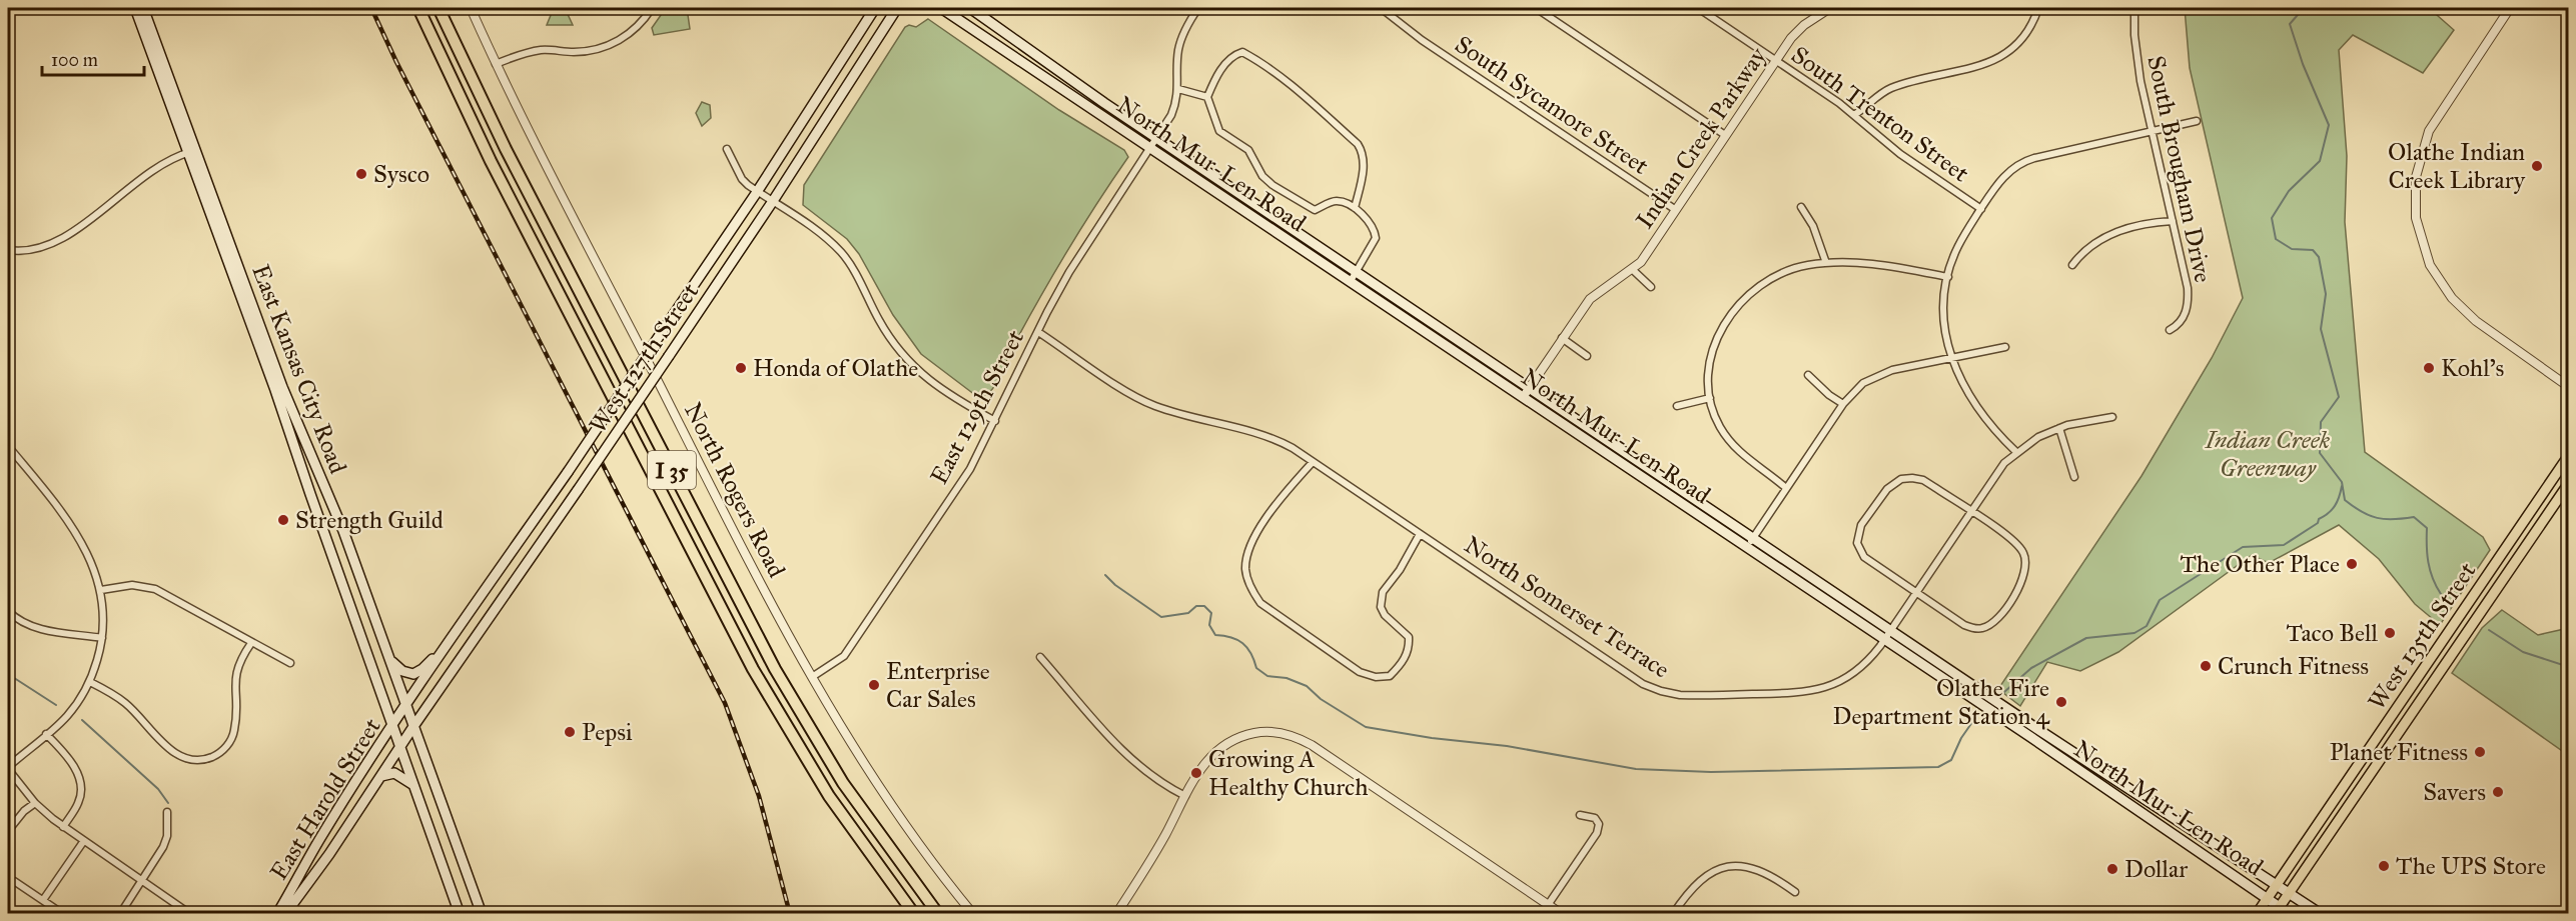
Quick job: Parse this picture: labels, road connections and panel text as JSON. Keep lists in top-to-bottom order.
{
  "streets": {
    "highway": ["I 35"],
    "main road": [
      "North Mur-Len Road",
      "West 127th Street",
      "East Kansas City Road",
      "West 135th Street",
      "East Harold Street"
    ],
    "street": [
      "South Sycamore Street",
      "South Trenton Street",
      "Indian Creek Parkway",
      "South Brougham Drive",
      "East 129th Street",
      "North Rogers Road",
      "North Somerset Terrace"
    ]
  },
  "crossings": [
    ["South Sycamore Street", "Indian Creek Parkway"],
    ["South Trenton Street", "Indian Creek Parkway"],
    ["Indian Creek Parkway", "North Mur-Len Road"],
    ["North Mur-Len Road", "East 129th Street"],
    ["North Mur-Len Road", "North Somerset Terrace"],
    ["North Mur-Len Road", "West 135th Street"],
    ["West 127th Street", "East Kansas City Road"],
    ["West 127th Street", "East Harold Street"],
    ["East Kansas City Road", "East Harold Street"],
    ["East 129th Street", "North Rogers Road"],
    ["East 129th Street", "North Somerset Terrace"]
  ],
  "parks": ["Indian Creek Greenway"],
  "places": [
    "Olathe Indian Creek Library",
    "Sysco",
    "Honda of Olathe",
    "Kohl's",
    "Strength Guild",
    "The Other Place",
    "Taco Bell",
    "Crunch Fitness",
    "Enterprise Car Sales",
    "Olathe Fire Department Station 4",
    "Pepsi",
    "Planet Fitness",
    "Growing A Healthy Church",
    "Savers",
    "The UPS Store",
    "Dollar"
  ],
  "scale_bar": "100 m"
}
